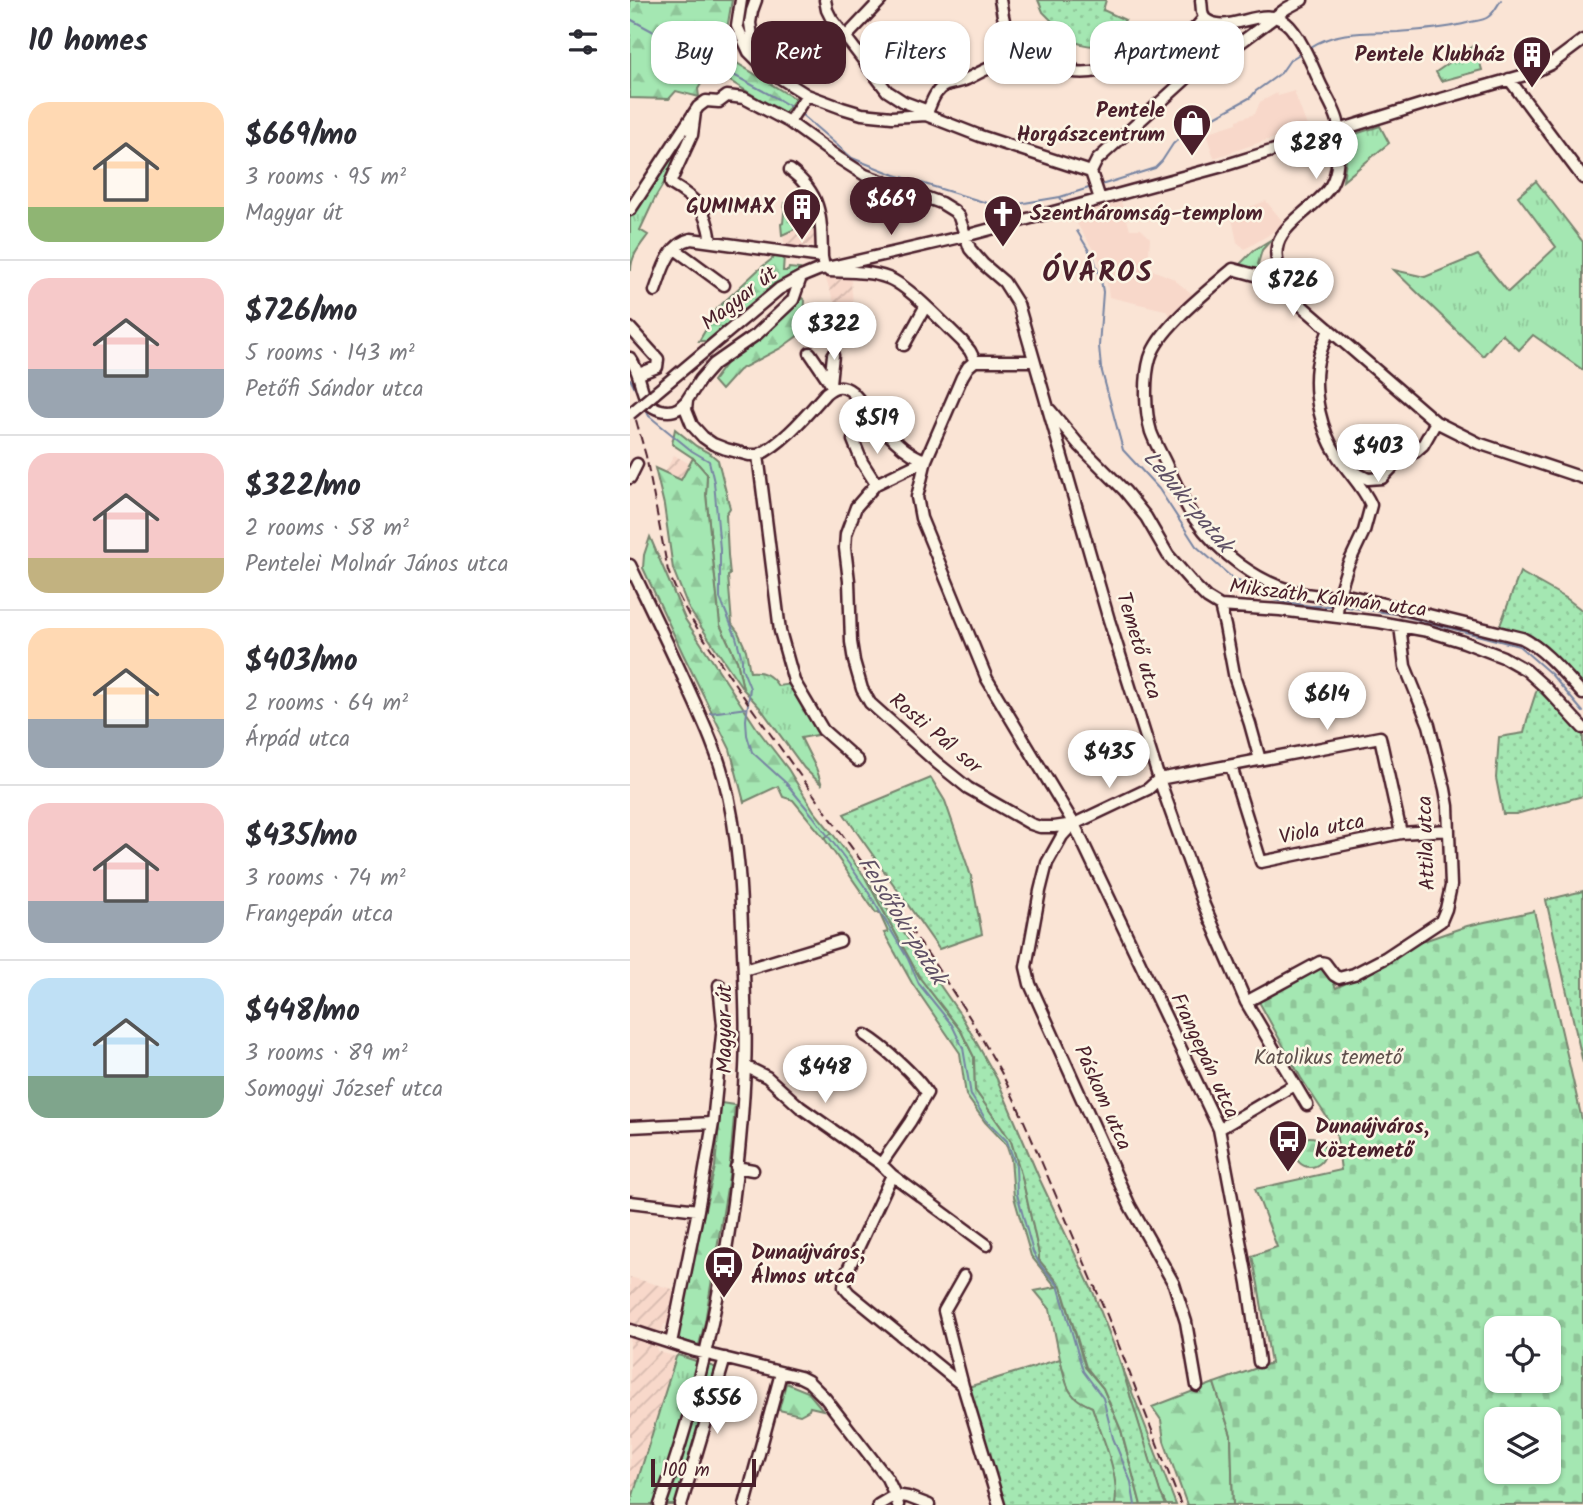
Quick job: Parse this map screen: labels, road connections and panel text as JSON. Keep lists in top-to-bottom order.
{
  "streets": {
    "street": [
      "Magyar út",
      "Mikszáth Kálmán utca",
      "Temető utca",
      "Rosti Pál sor",
      "Viola utca",
      "Attila utca",
      "Frangepán utca",
      "Páskom utca"
    ]
  },
  "crossings": [
    ["Magyar út", "Temető utca"],
    ["Mikszáth Kálmán utca", "Temető utca"],
    ["Mikszáth Kálmán utca", "Attila utca"],
    ["Temető utca", "Attila utca"],
    ["Rosti Pál sor", "Frangepán utca"],
    ["Rosti Pál sor", "Páskom utca"],
    ["Viola utca", "Attila utca"],
    ["Frangepán utca", "Páskom utca"]
  ],
  "districts": ["ÓVÁROS"],
  "water": ["Lebuki-patak", "Felsőfoki-patak"],
  "parks": ["Katolikus temető"],
  "places": {
    "building": ["Pentele Klubház", "GUMIMAX"],
    "shop": ["Pentele Horgászcentrum"],
    "church": ["Szentháromság-templom"],
    "bus stop": ["Dunaújváros, Köztemető", "Dunaújváros, Álmos utca"]
  },
  "scale_bar": "100 m",
  "page": {
    "heading": "10 homes",
    "chip": [
      "Buy",
      "Rent",
      "Filters",
      "New",
      "Apartment"
    ],
    "list": [
      {
        "name": "$669/mo",
        "note": "3 rooms · 95 m² · Magyar út"
      },
      {
        "name": "$726/mo",
        "note": "5 rooms · 143 m² · Petőfi Sándor utca"
      },
      {
        "name": "$322/mo",
        "note": "2 rooms · 58 m² · Pentelei Molnár János utca"
      },
      {
        "name": "$403/mo",
        "note": "2 rooms · 64 m² · Árpád utca"
      },
      {
        "name": "$435/mo",
        "note": "3 rooms · 74 m² · Frangepán utca"
      },
      {
        "name": "$448/mo",
        "note": "3 rooms · 89 m² · Somogyi József utca"
      }
    ],
    "price": [
      "$289",
      "$669",
      "$726",
      "$322",
      "$519",
      "$403",
      "$614",
      "$435",
      "$448",
      "$556"
    ],
    "scale": "100 m"
  }
}
